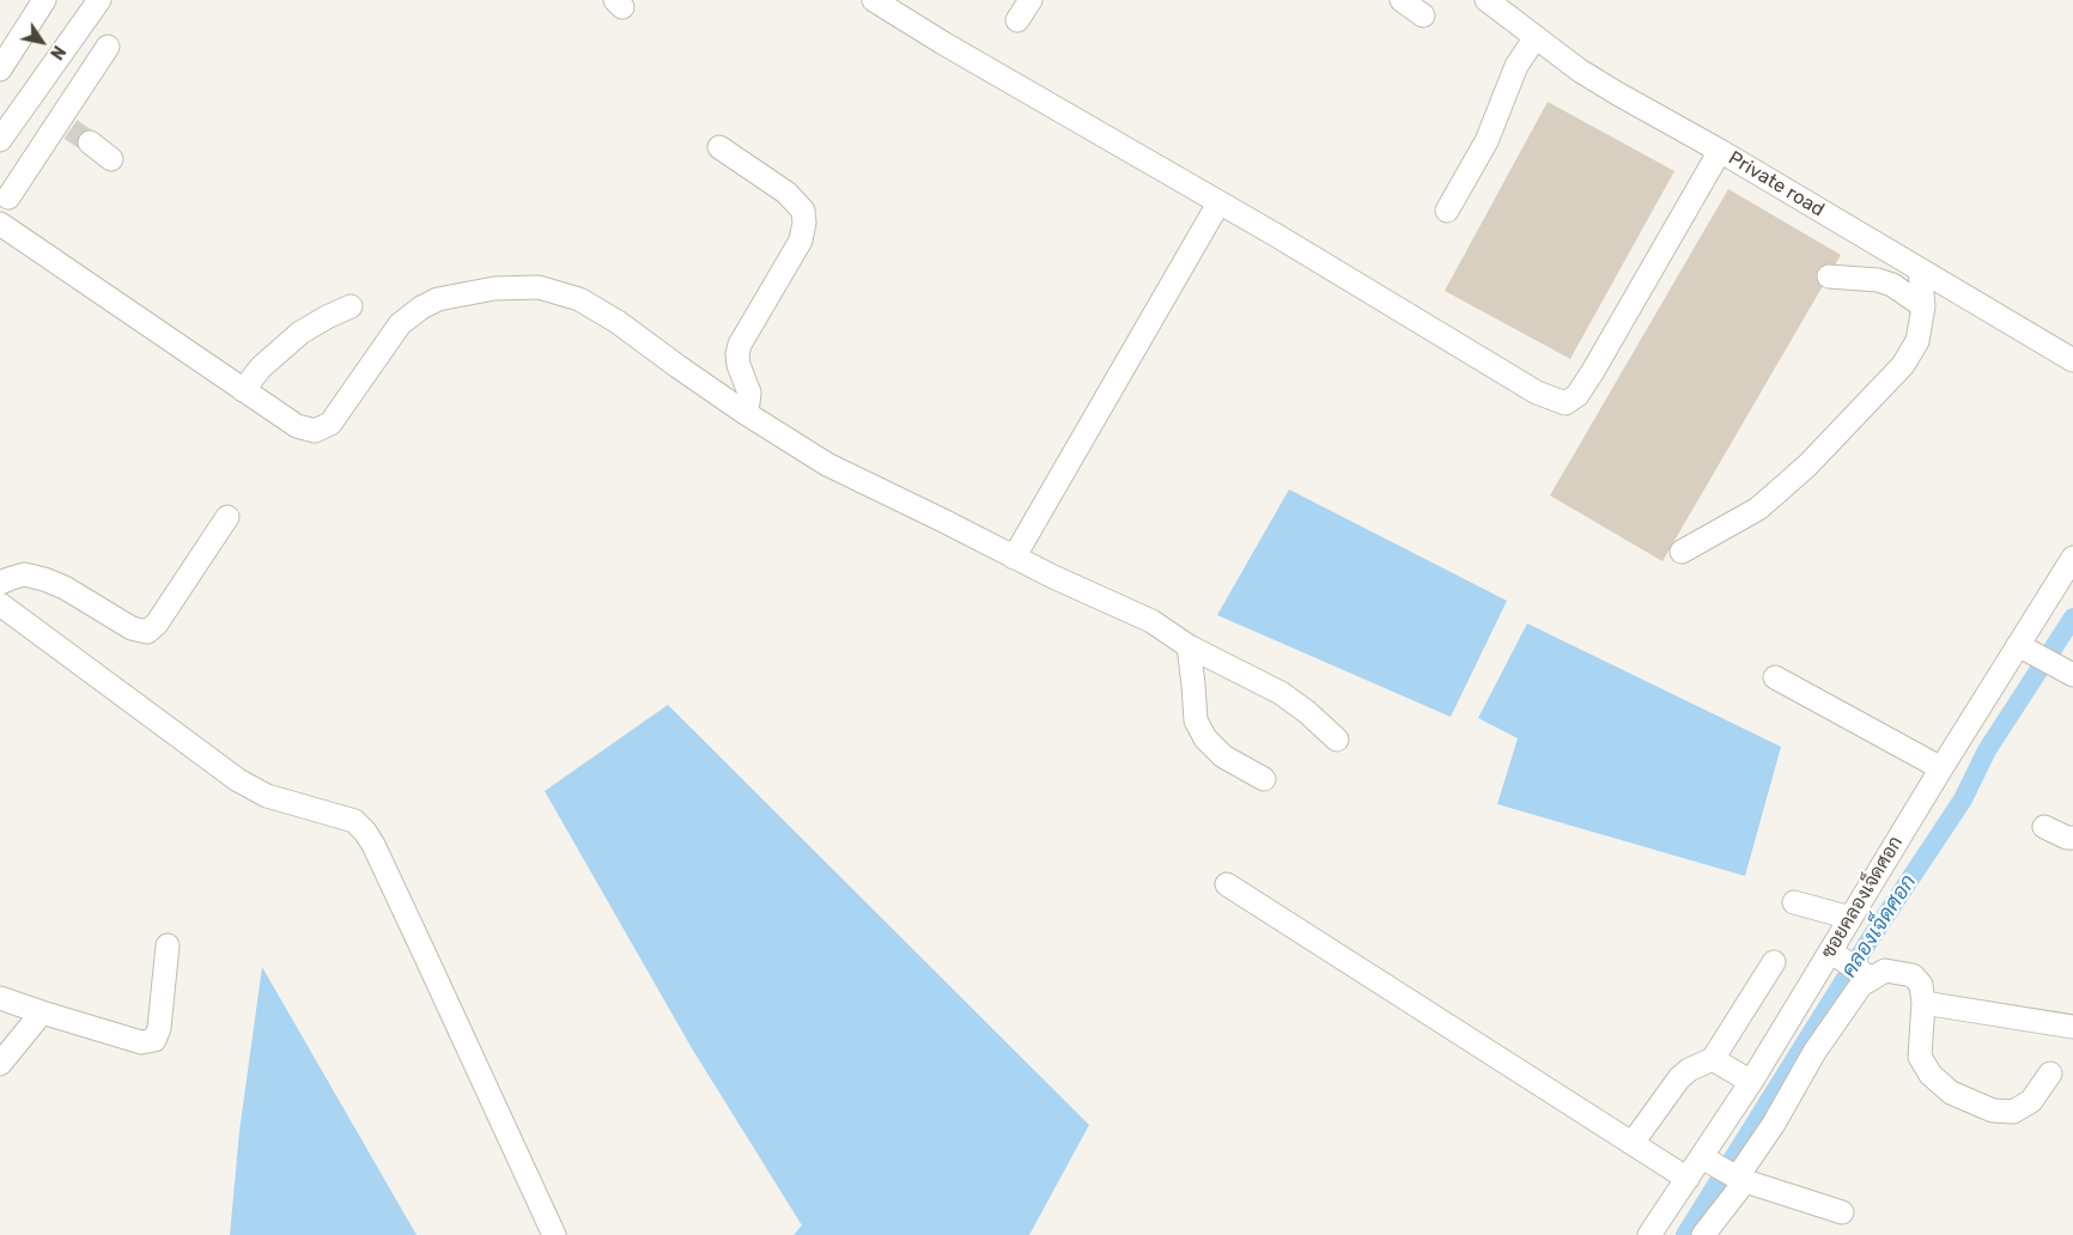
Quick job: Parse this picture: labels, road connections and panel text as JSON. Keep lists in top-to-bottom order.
{
  "streets": {
    "street": ["Private road", "ซอยคลองเจ็ดศอก"]
  },
  "water": ["คลองเจ็ดศอก"],
  "north": "bottom right"
}
